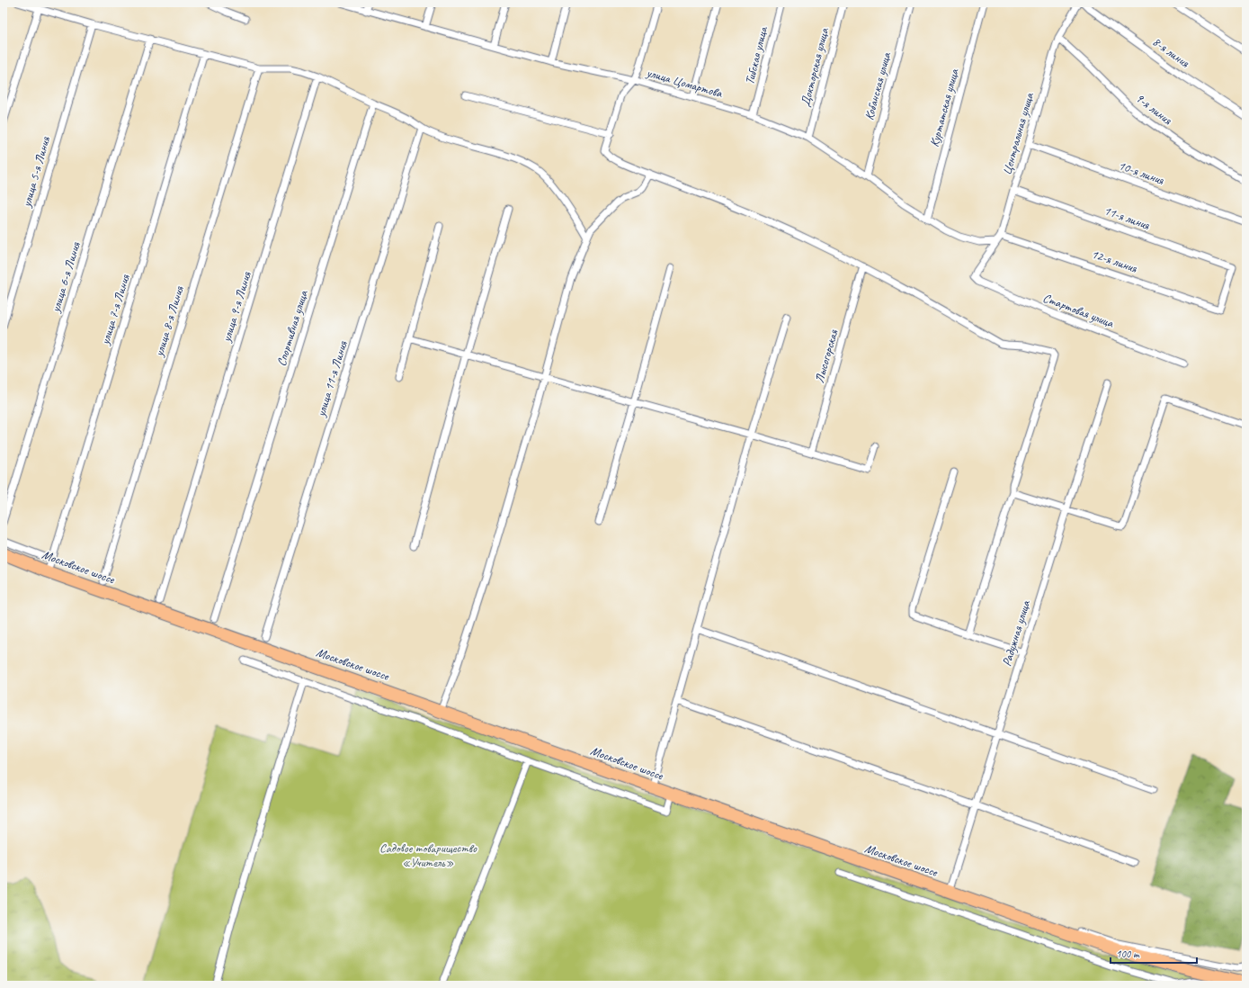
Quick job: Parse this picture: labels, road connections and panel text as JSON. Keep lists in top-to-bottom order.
{
  "streets": {
    "highway": ["Московское шоссе"],
    "street": [
      "8-я линия",
      "Тибская улица",
      "Докторская улица",
      "улица Цомартова",
      "Кобанская улица",
      "Куртатская улица",
      "9-я линия",
      "Центральная улица",
      "улица 5-я Линия",
      "10-я линия",
      "11-я линия",
      "12-я линия",
      "улица 6-я Линия",
      "улица 9-я Линия",
      "улица 7-я Линия",
      "Стартовая улица",
      "улица 8-я Линия",
      "Спортивная улица",
      "Лысогорская",
      "улица 11-я Линия",
      "Радужная улица"
    ]
  },
  "crossings": [
    ["Тибская улица", "улица Цомартова"],
    ["Докторская улица", "улица Цомартова"],
    ["улица Цомартова", "Кобанская улица"],
    ["улица Цомартова", "Куртатская улица"],
    ["улица Цомартова", "Центральная улица"],
    ["9-я линия", "Центральная улица"],
    ["Центральная улица", "10-я линия"],
    ["Центральная улица", "11-я линия"],
    ["Центральная улица", "12-я линия"],
    ["Центральная улица", "Стартовая улица"],
    ["11-я линия", "12-я линия"],
    ["улица 7-я Линия", "Московское шоссе"],
    ["Московское шоссе", "Радужная улица"]
  ],
  "parks": ["Садовое товарищество «Учитель»"],
  "scale_bar": "100 m"
}
